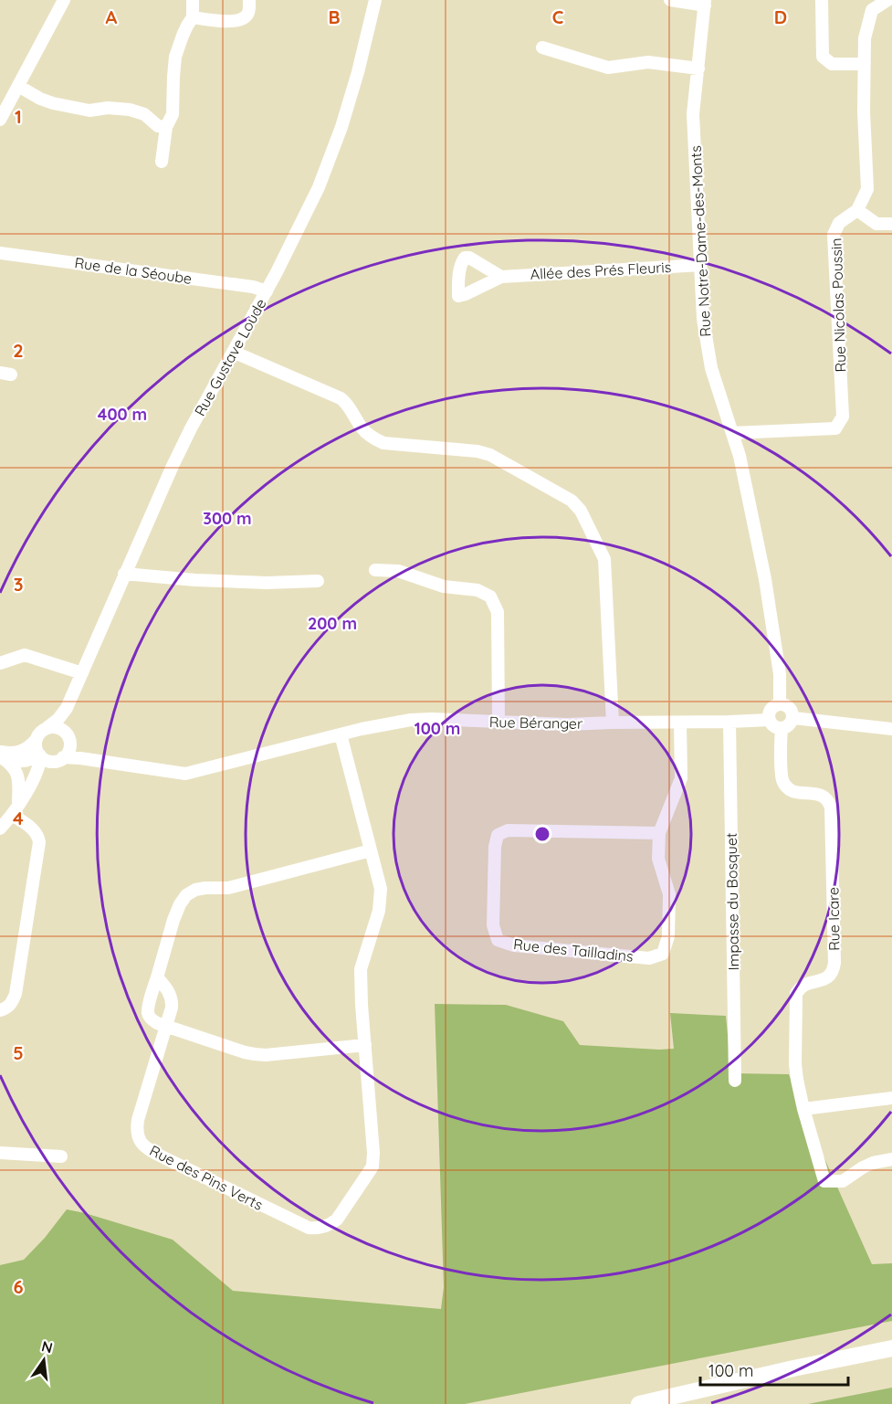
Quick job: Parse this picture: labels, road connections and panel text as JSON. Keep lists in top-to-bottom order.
{
  "streets": {
    "street": [
      "Rue Notre-Dame-des-Monts",
      "Rue de la Séoube",
      "Allée des Prés Fleuris",
      "Rue Nicolas Poussin",
      "Rue Gustave Loude",
      "Rue Béranger",
      "Impasse du Bosquet",
      "Rue Icare",
      "Rue des Tailladins",
      "Rue des Pins Verts"
    ]
  },
  "crossings": [
    ["Rue Notre-Dame-des-Monts", "Allée des Prés Fleuris"],
    ["Rue Notre-Dame-des-Monts", "Rue Nicolas Poussin"],
    ["Rue Notre-Dame-des-Monts", "Rue Béranger"],
    ["Rue Notre-Dame-des-Monts", "Rue Icare"],
    ["Rue de la Séoube", "Rue Gustave Loude"],
    ["Rue Gustave Loude", "Rue Béranger"],
    ["Rue Béranger", "Impasse du Bosquet"],
    ["Rue Béranger", "Rue Icare"],
    ["Rue Béranger", "Rue des Tailladins"],
    ["Rue Béranger", "Rue des Pins Verts"]
  ],
  "scale_bar": "100 m",
  "north": "top",
  "grid": {
    "columns": [
      "A",
      "B",
      "C",
      "D"
    ],
    "rows": [
      "1",
      "2",
      "3",
      "4",
      "5",
      "6"
    ]
  },
  "rings": [
    "400 m",
    "300 m",
    "200 m",
    "100 m"
  ]
}
